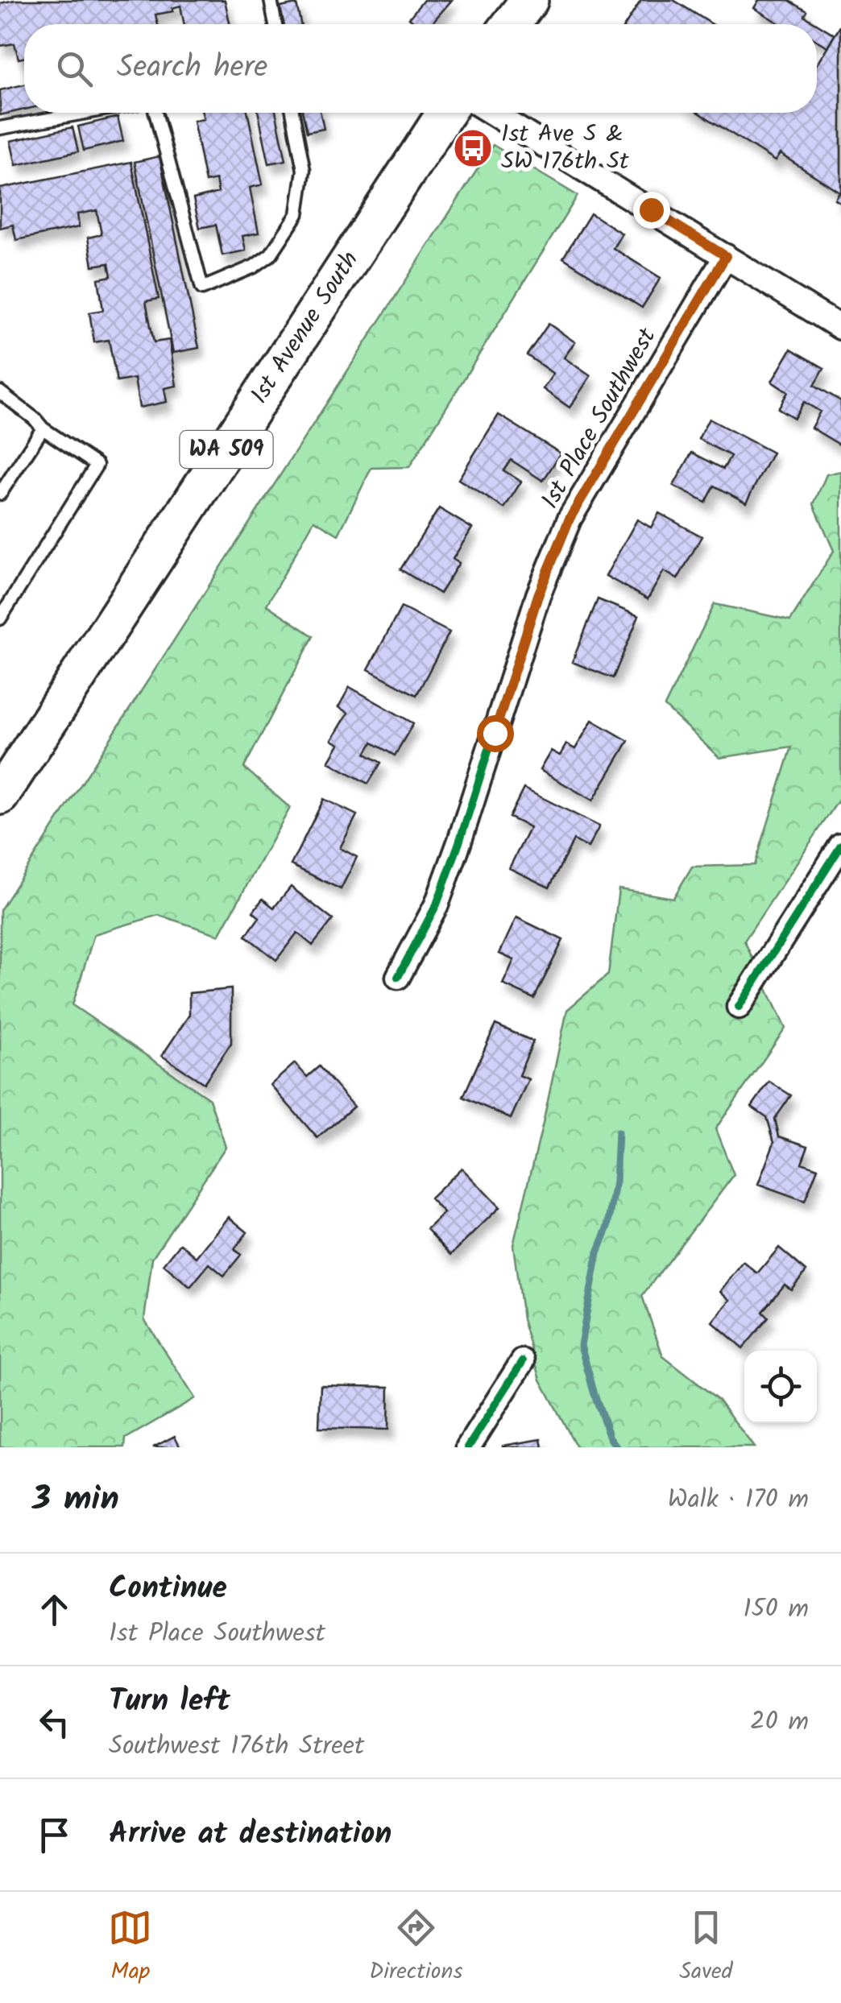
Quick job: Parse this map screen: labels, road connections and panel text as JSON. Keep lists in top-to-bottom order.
{
  "streets": {
    "main road": ["1st Avenue South", "WA 509"],
    "street": ["1st Place Southwest"]
  },
  "places": {
    "bus stop": ["1st Ave S & SW 176th St"]
  },
  "page": {
    "search": "Search here",
    "heading": ["3 min", "Walk · 170 m"],
    "list": [
      ["Continue", "1st Place Southwest", "150 m"],
      ["Turn left", "Southwest 176th Street", "20 m"],
      "Arrive at destination"
    ],
    "nav": ["Map", "Directions", "Saved"]
  }
}
